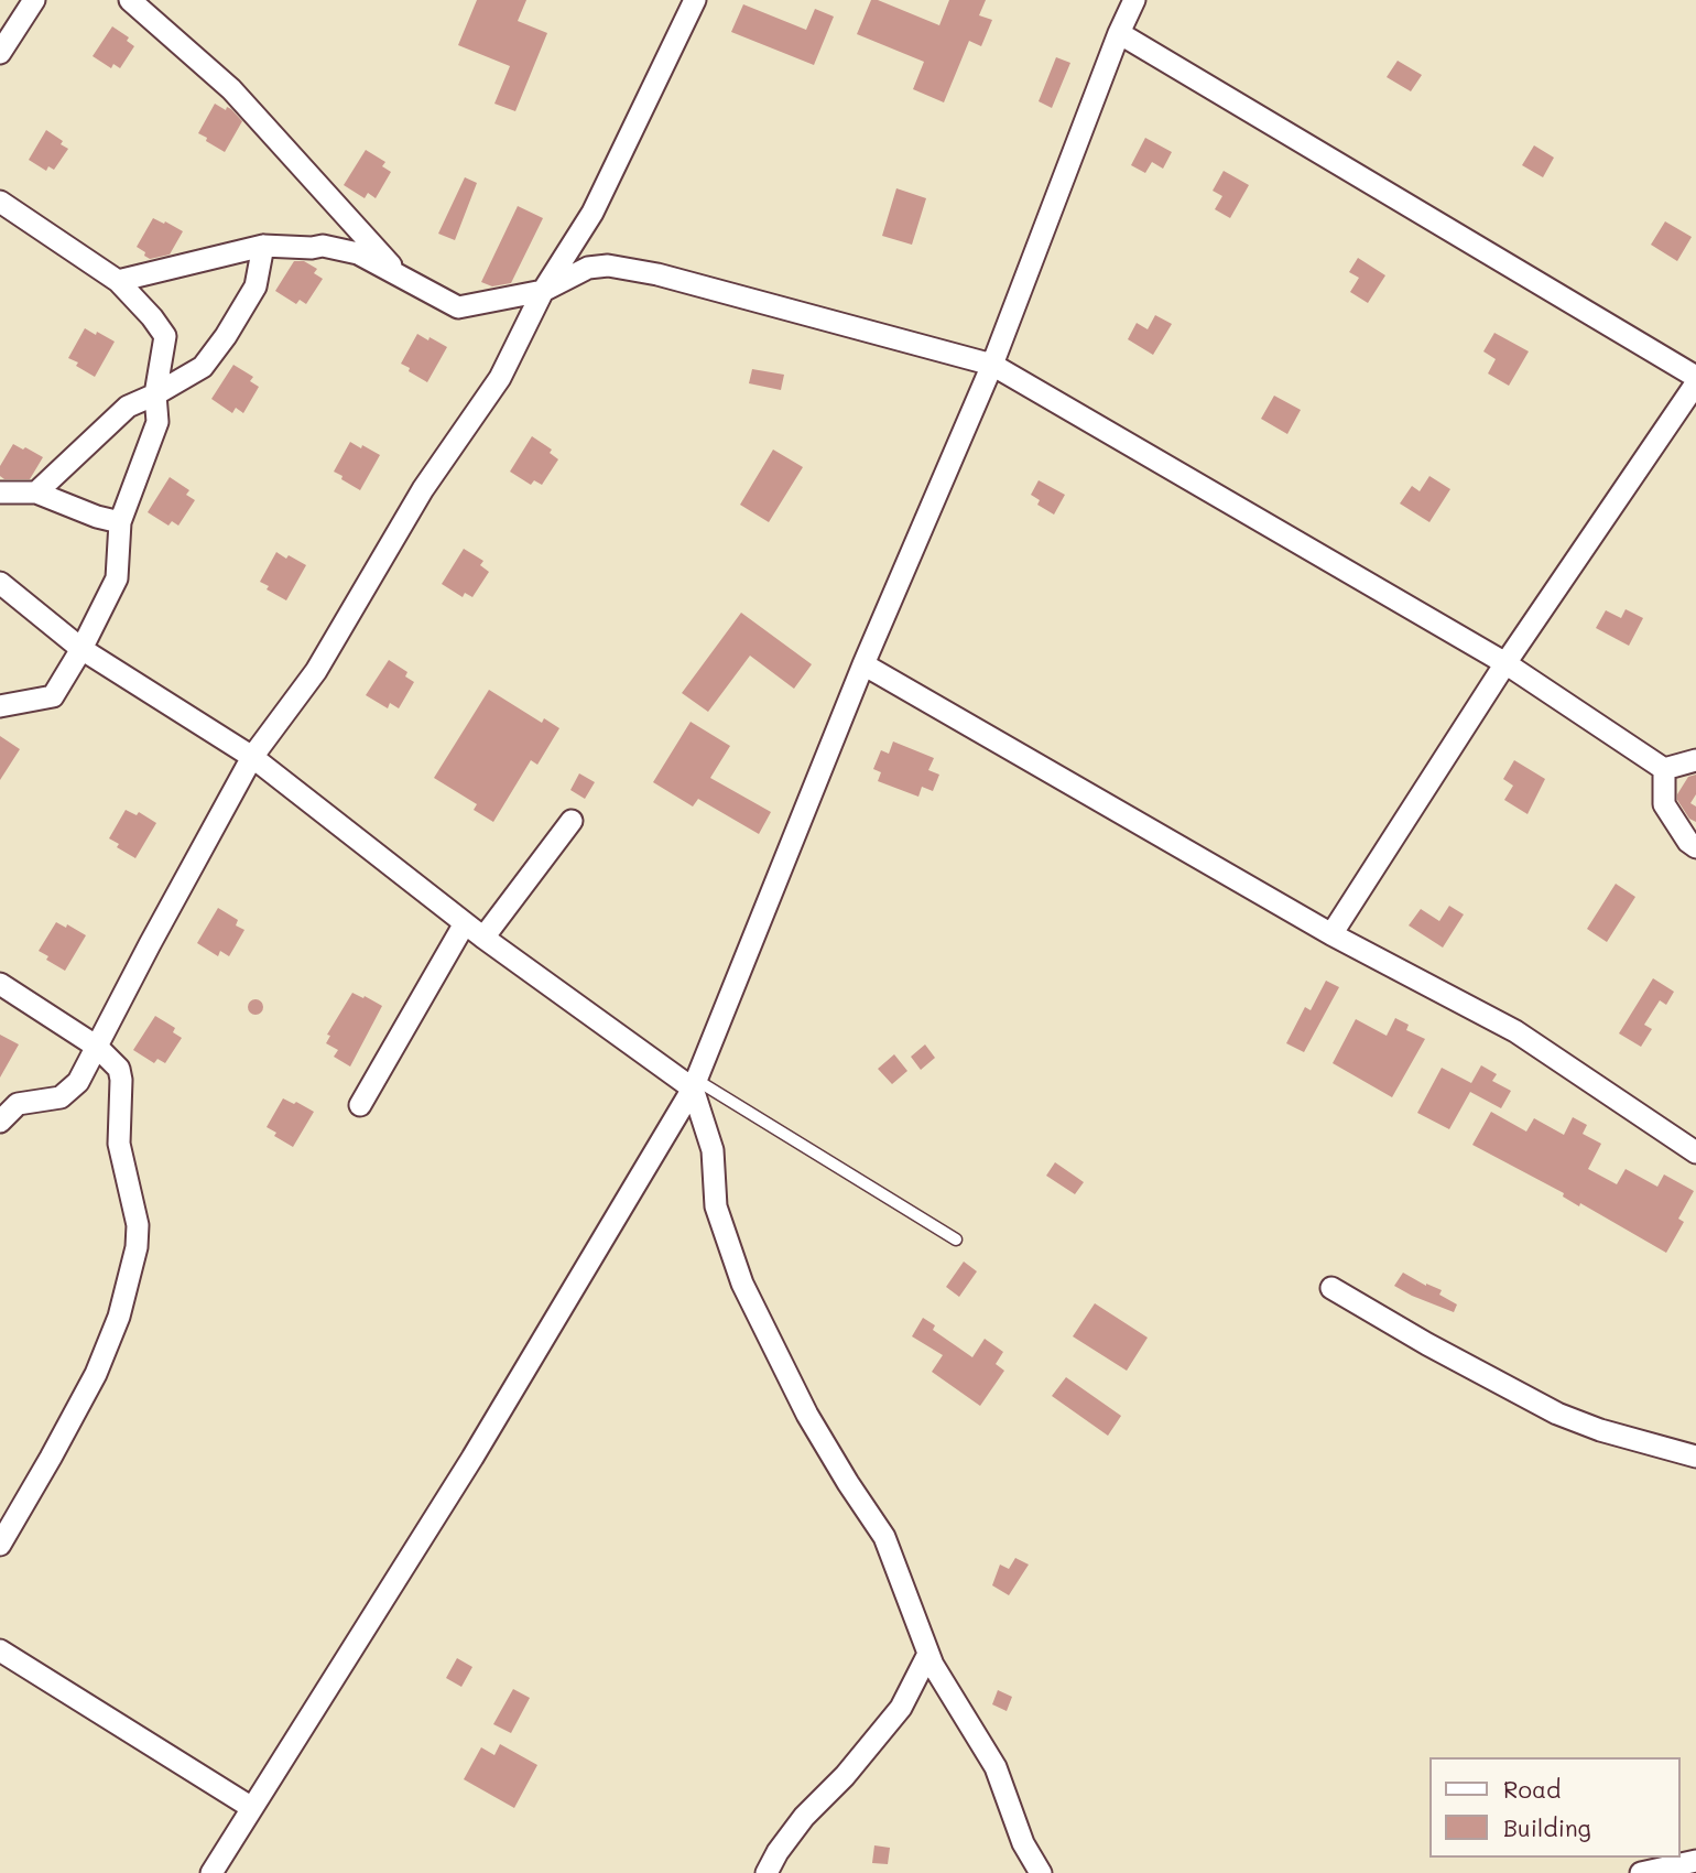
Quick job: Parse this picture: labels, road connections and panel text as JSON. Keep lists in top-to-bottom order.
{
  "legend": ["Road", "Building"]
}
